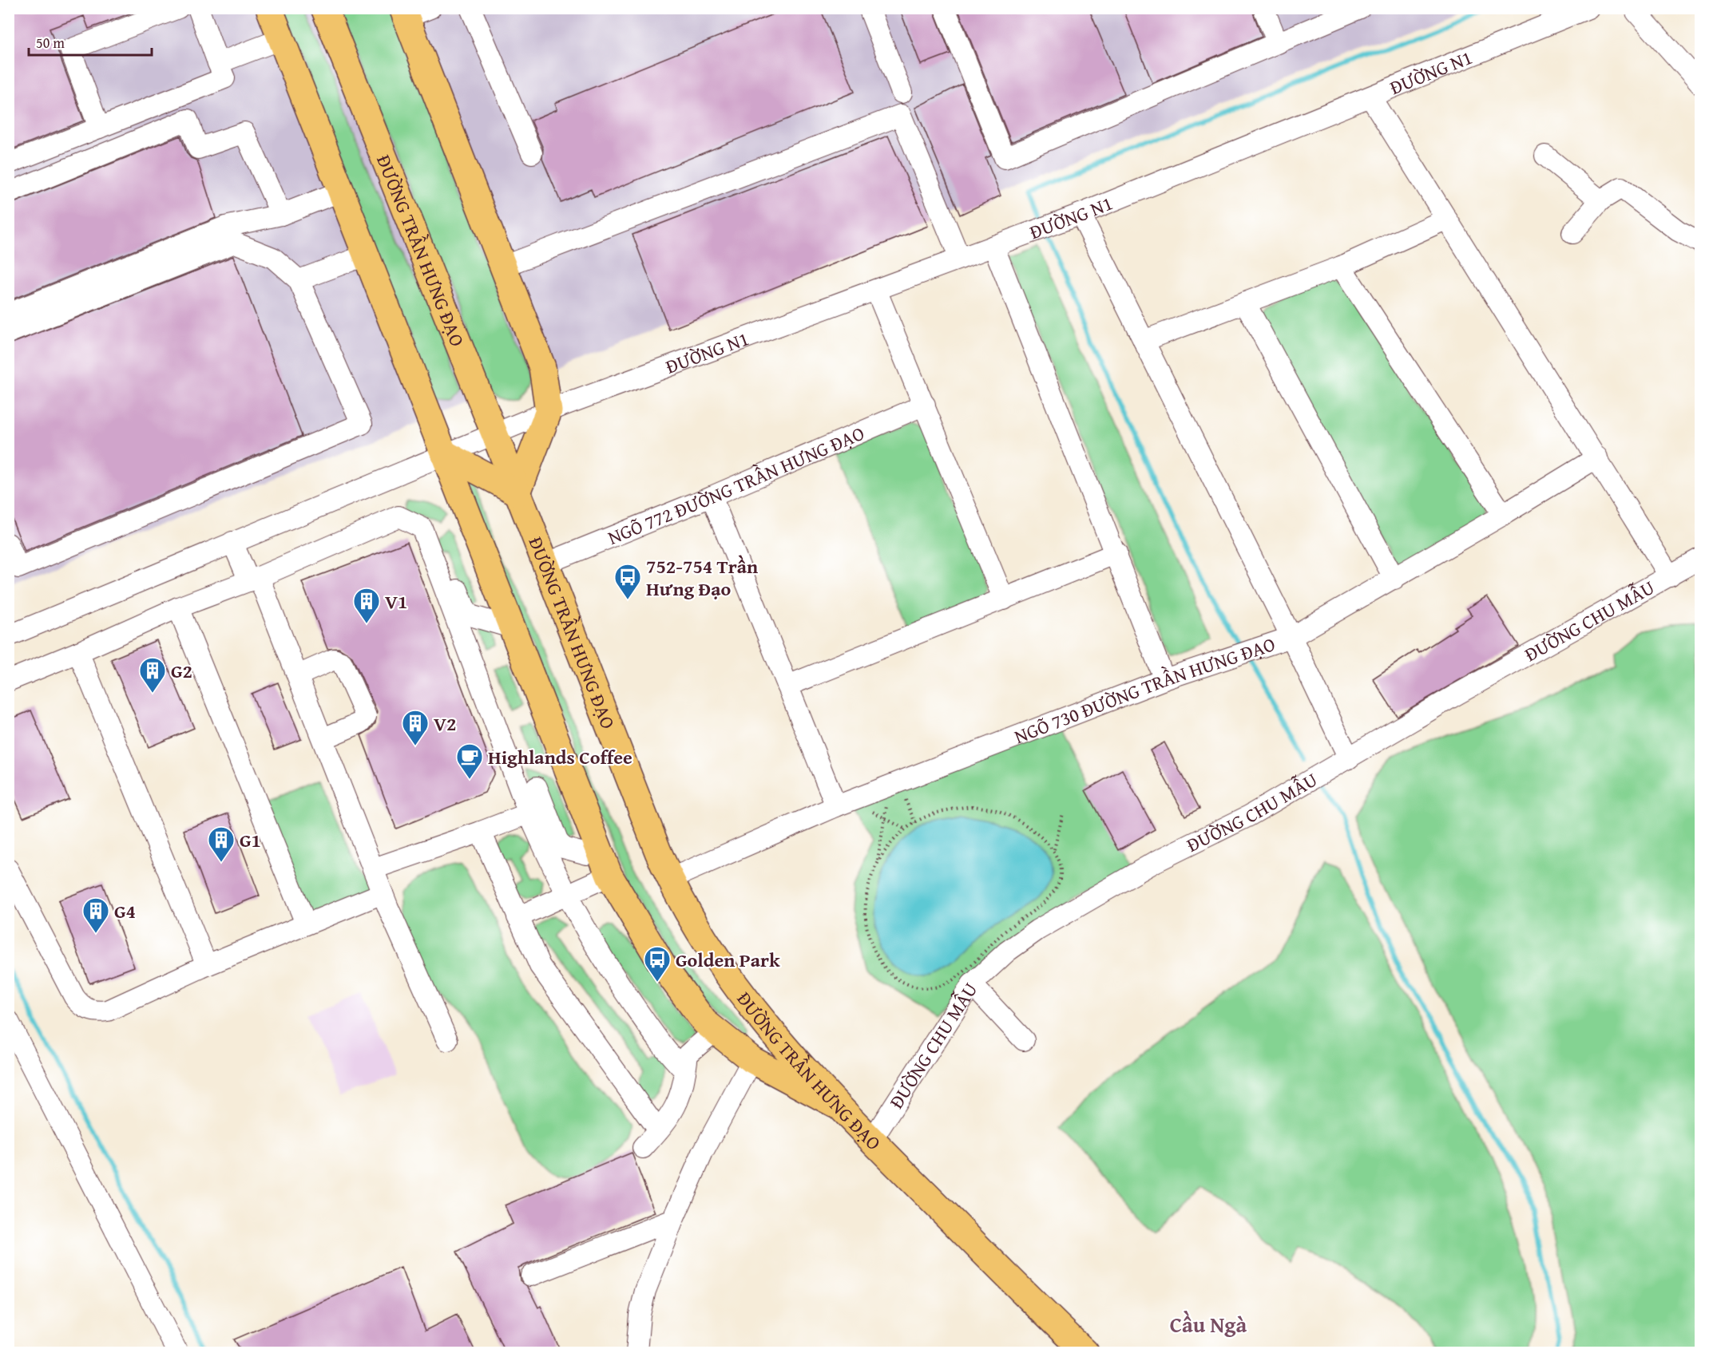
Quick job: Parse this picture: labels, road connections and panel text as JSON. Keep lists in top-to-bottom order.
{
  "streets": {
    "main road": ["ĐƯỜNG TRẦN HƯNG ĐẠO"],
    "street": [
      "ĐƯỜNG N1",
      "NGÕ 772 ĐƯỜNG TRẦN HƯNG ĐẠO",
      "ĐƯỜNG CHU MẪU",
      "NGÕ 730 ĐƯỜNG TRẦN HƯNG ĐẠO"
    ]
  },
  "crossings": [
    ["ĐƯỜNG N1", "ĐƯỜNG TRẦN HƯNG ĐẠO"],
    ["ĐƯỜNG TRẦN HƯNG ĐẠO", "NGÕ 772 ĐƯỜNG TRẦN HƯNG ĐẠO"],
    ["ĐƯỜNG TRẦN HƯNG ĐẠO", "ĐƯỜNG CHU MẪU"],
    ["ĐƯỜNG TRẦN HƯNG ĐẠO", "NGÕ 730 ĐƯỜNG TRẦN HƯNG ĐẠO"]
  ],
  "districts": ["Cầu Ngà"],
  "places": {
    "bus stop": ["752-754 Trần Hưng Đạo", "Golden Park"],
    "building": [
      "V1",
      "G2",
      "V2",
      "G1",
      "G4"
    ],
    "cafe": ["Highlands Coffee"]
  },
  "scale_bar": "50 m"
}
